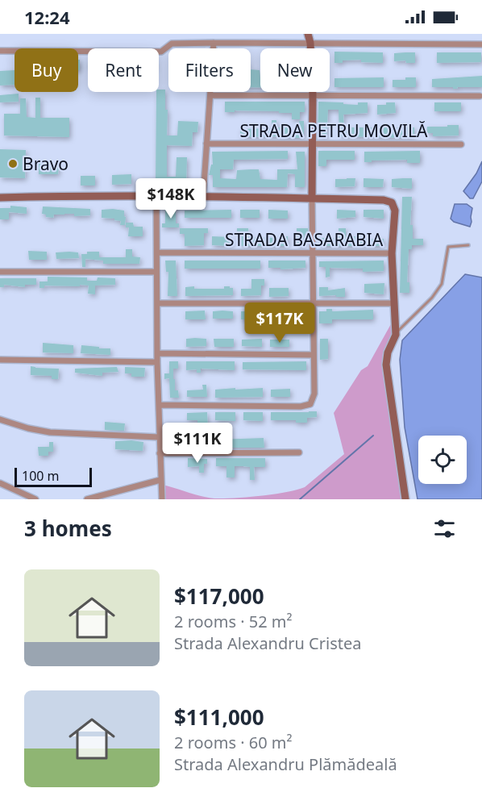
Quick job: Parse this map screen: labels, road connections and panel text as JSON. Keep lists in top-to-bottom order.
{
  "streets": {
    "street": ["STRADA PETRU MOVILĂ", "STRADA BASARABIA"]
  },
  "places": ["Bravo"],
  "scale_bar": "100 m",
  "page": {
    "status": "12:24",
    "chip": [
      "Buy",
      "Rent",
      "Filters",
      "New"
    ],
    "price": ["$148K", "$117K", "$111K"],
    "scale": "100 m",
    "heading": "3 homes",
    "list": [
      {
        "name": "$117,000",
        "note": "2 rooms · 52 m² · Strada Alexandru Cristea"
      },
      {
        "name": "$111,000",
        "note": "2 rooms · 60 m² · Strada Alexandru Plămădeală"
      }
    ]
  }
}
